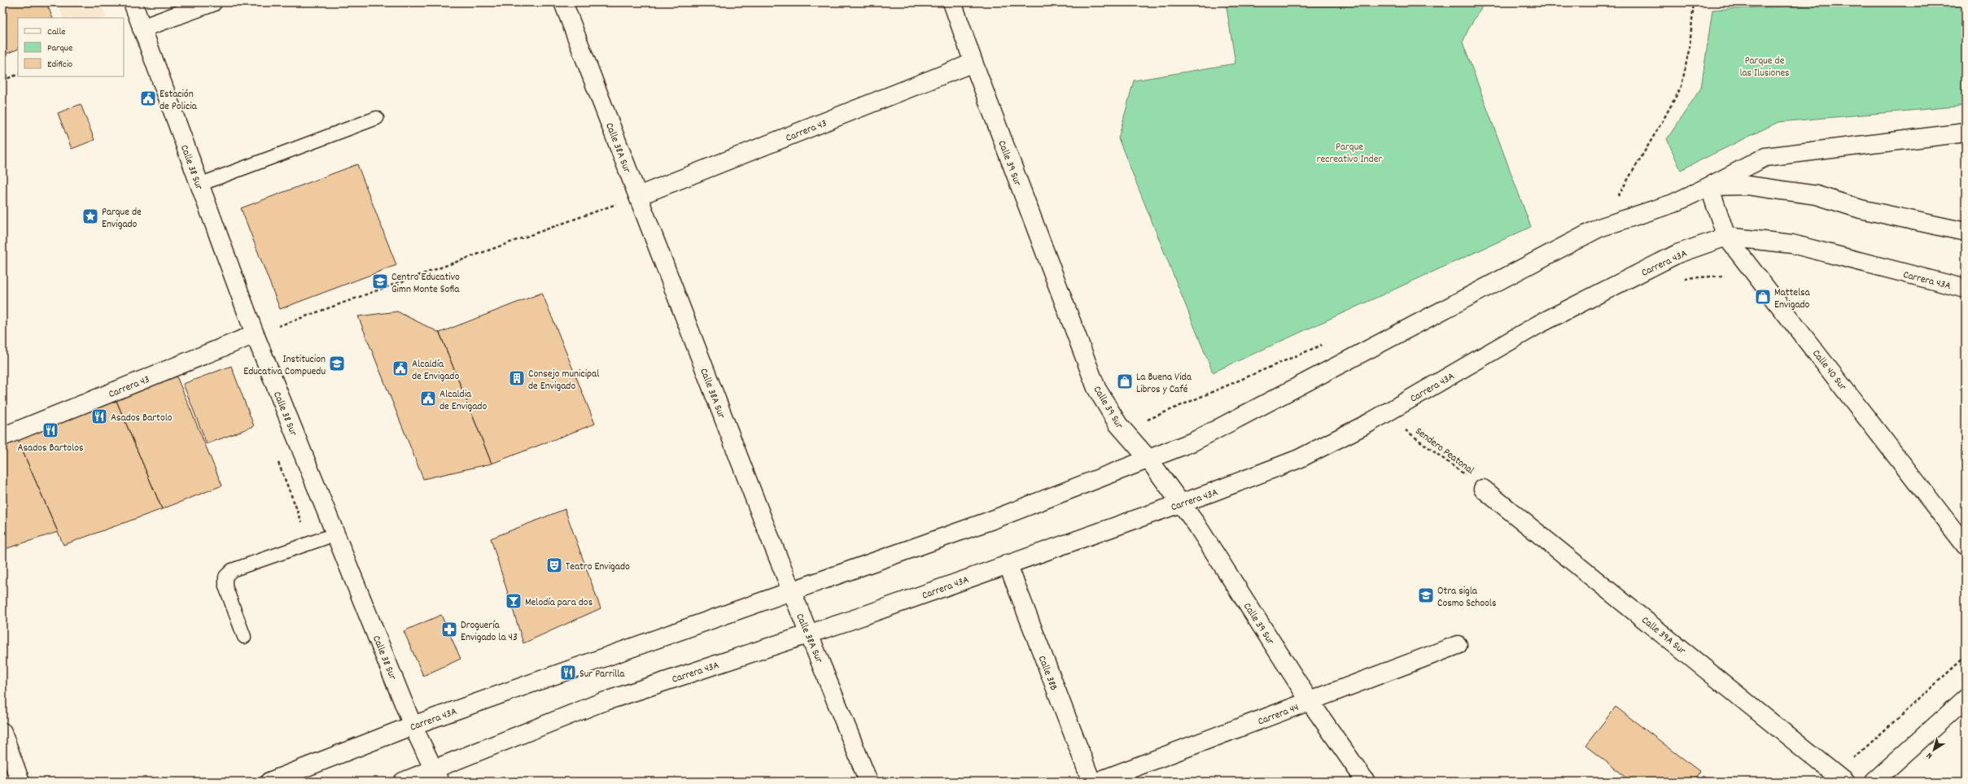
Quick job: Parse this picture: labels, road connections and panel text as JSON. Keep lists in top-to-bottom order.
{
  "streets": {
    "main road": [
      "Carrera 43",
      "Calle 38A Sur",
      "Calle 39 Sur",
      "Calle 38 Sur",
      "Carrera 43A",
      "Calle 40 Sur",
      "Calle 39A Sur",
      "Calle 38B",
      "Carrera 44"
    ],
    "path": ["Sendero Peatonal"]
  },
  "crossings": [
    ["Carrera 43", "Calle 38A Sur"],
    ["Carrera 43", "Calle 39 Sur"],
    ["Carrera 43", "Calle 38 Sur"],
    ["Calle 38A Sur", "Carrera 43A"],
    ["Calle 39 Sur", "Carrera 43A"],
    ["Calle 39 Sur", "Carrera 44"],
    ["Calle 38 Sur", "Carrera 43A"],
    ["Carrera 43A", "Calle 40 Sur"],
    ["Carrera 43A", "Calle 38B"],
    ["Sendero Peatonal", "Calle 39A Sur"]
  ],
  "parks": ["Parque de las Ilusiones", "Parque recreativo Inder"],
  "places": {
    "public building": ["Estación de Policia", "Alcaldía de Envigado", "Alcaldia de Envigado"],
    "place": ["Parque de Envigado"],
    "school or university": ["Centro Educativo Gimn Monte Sofia", "Institucion Educativa Compuedu", "Otra sigla Cosmo Schools"],
    "shop": ["Mattelsa Envigado", "La Buena Vida Libros y Café"],
    "building": ["Consejo municipal de Envigado"],
    "restaurant": ["Asados Bartolo", "Asados Bartolos", "Sur Parrilla"],
    "theatre": ["Teatro Envigado"],
    "bar": ["Melodía para dos"],
    "pharmacy": ["Droguería Envigado la 43"]
  },
  "legend": ["Calle", "Parque", "Edificio"],
  "north": "bottom left"
}
